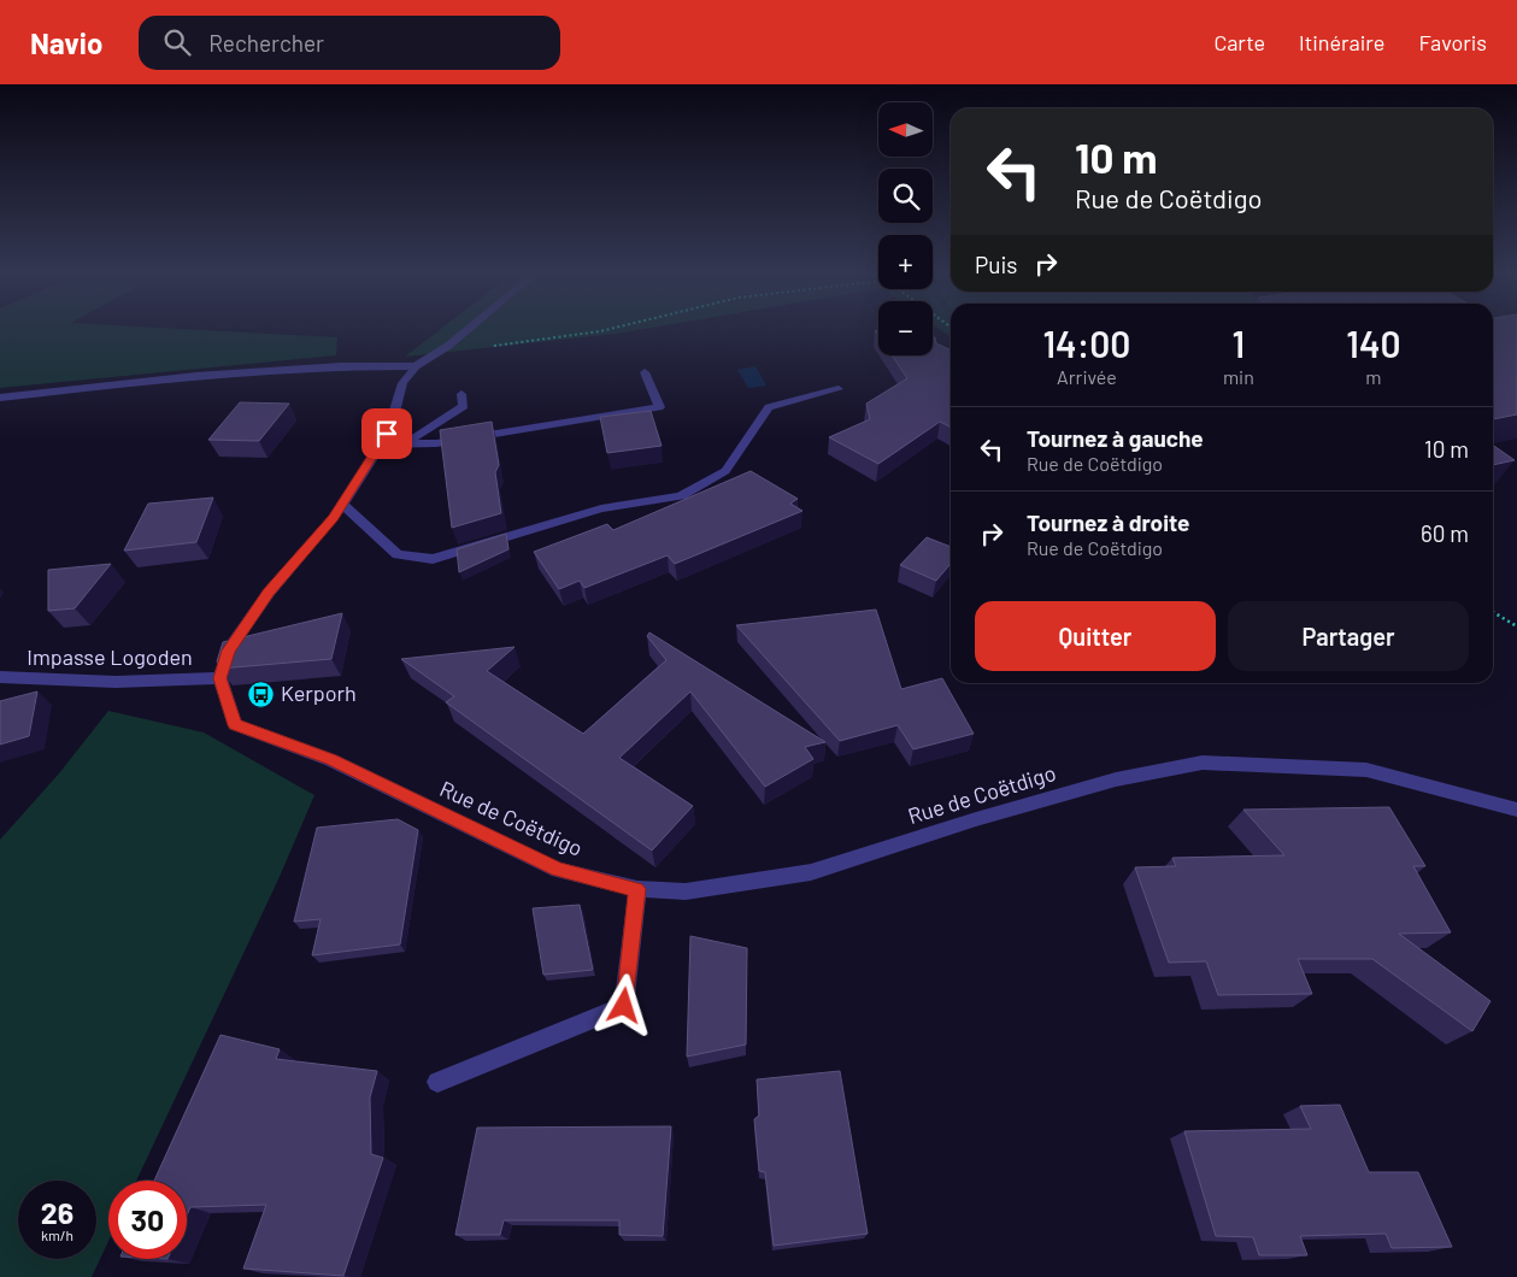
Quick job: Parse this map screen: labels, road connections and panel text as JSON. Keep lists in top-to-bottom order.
{
  "streets": {
    "street": ["Impasse Logoden", "Rue de Coëtdigo"]
  },
  "crossings": [
    ["Impasse Logoden", "Rue de Coëtdigo"]
  ],
  "places": {
    "bus stop": ["Kerporh"]
  },
  "north": "left",
  "page": {
    "header": "Navio",
    "search": "Rechercher",
    "nav": ["Carte", "Itinéraire", "Favoris"],
    "map_buttons": ["+", "−"],
    "turn": ["10 m", "Rue de Coëtdigo"],
    "then": "Puis",
    "eta": [
      "14:00",
      "Arrivée",
      "1",
      "min",
      "140",
      "m"
    ],
    "list": [
      {
        "name": "Tournez à gauche",
        "note": "Rue de Coëtdigo",
        "value": "10 m"
      },
      {
        "name": "Tournez à droite",
        "note": "Rue de Coëtdigo",
        "value": "60 m"
      }
    ],
    "buttons": ["Quitter", "Partager"],
    "speed": "26 km/h",
    "limit": "30"
  }
}
